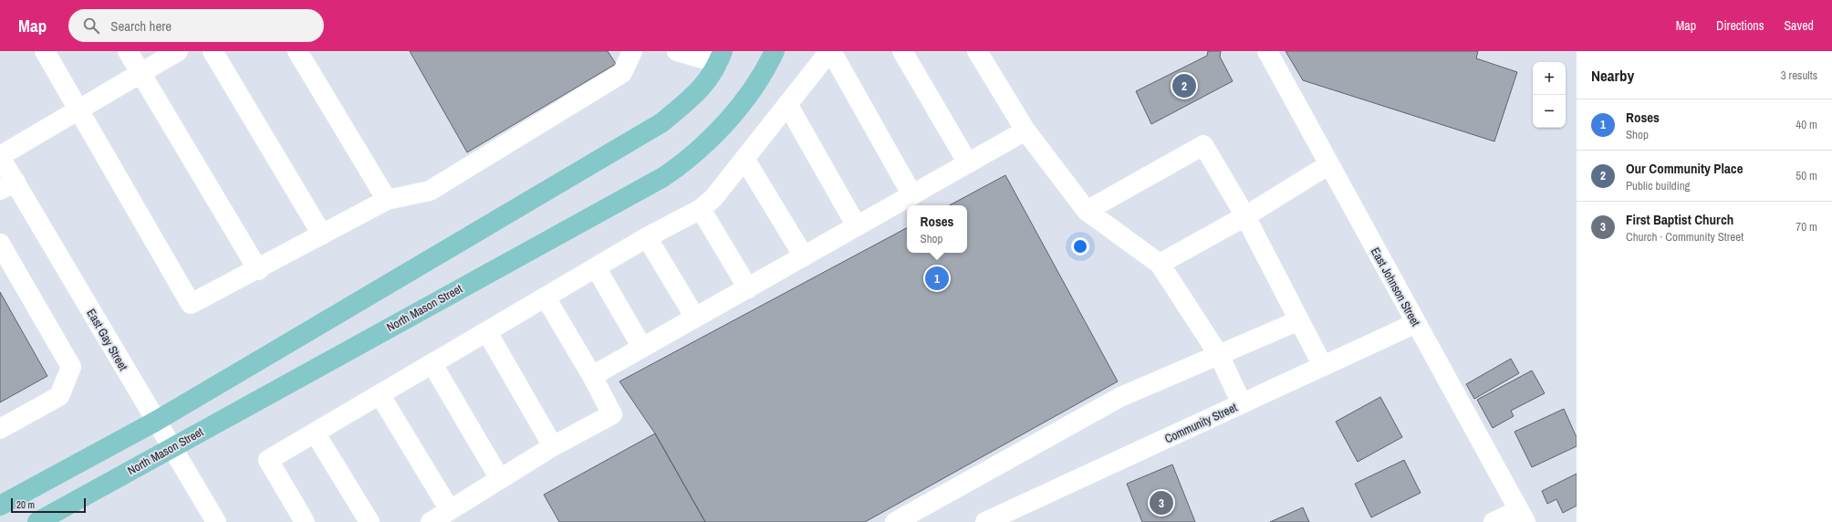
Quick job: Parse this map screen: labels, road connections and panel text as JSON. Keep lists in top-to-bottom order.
{
  "streets": {
    "main road": ["North Mason Street"],
    "street": ["East Johnson Street", "East Gay Street", "Community Street"]
  },
  "crossings": [
    ["East Johnson Street", "Community Street"],
    ["North Mason Street", "East Gay Street"]
  ],
  "scale_bar": "20 m",
  "page": {
    "header": "Map",
    "search": "Search here",
    "nav": ["Map", "Directions", "Saved"],
    "heading": ["Nearby", "3 results"],
    "map_buttons": ["+", "−"],
    "pins": ["2", "1", "3"],
    "list": [
      {
        "mark": "1",
        "name": "Roses",
        "note": "Shop",
        "value": "40 m"
      },
      {
        "mark": "2",
        "name": "Our Community Place",
        "note": "Public building",
        "value": "50 m"
      },
      {
        "mark": "3",
        "name": "First Baptist Church",
        "note": "Church · Community Street",
        "value": "70 m"
      }
    ],
    "popup": ["Roses", "Shop"],
    "scale": "20 m"
  }
}
